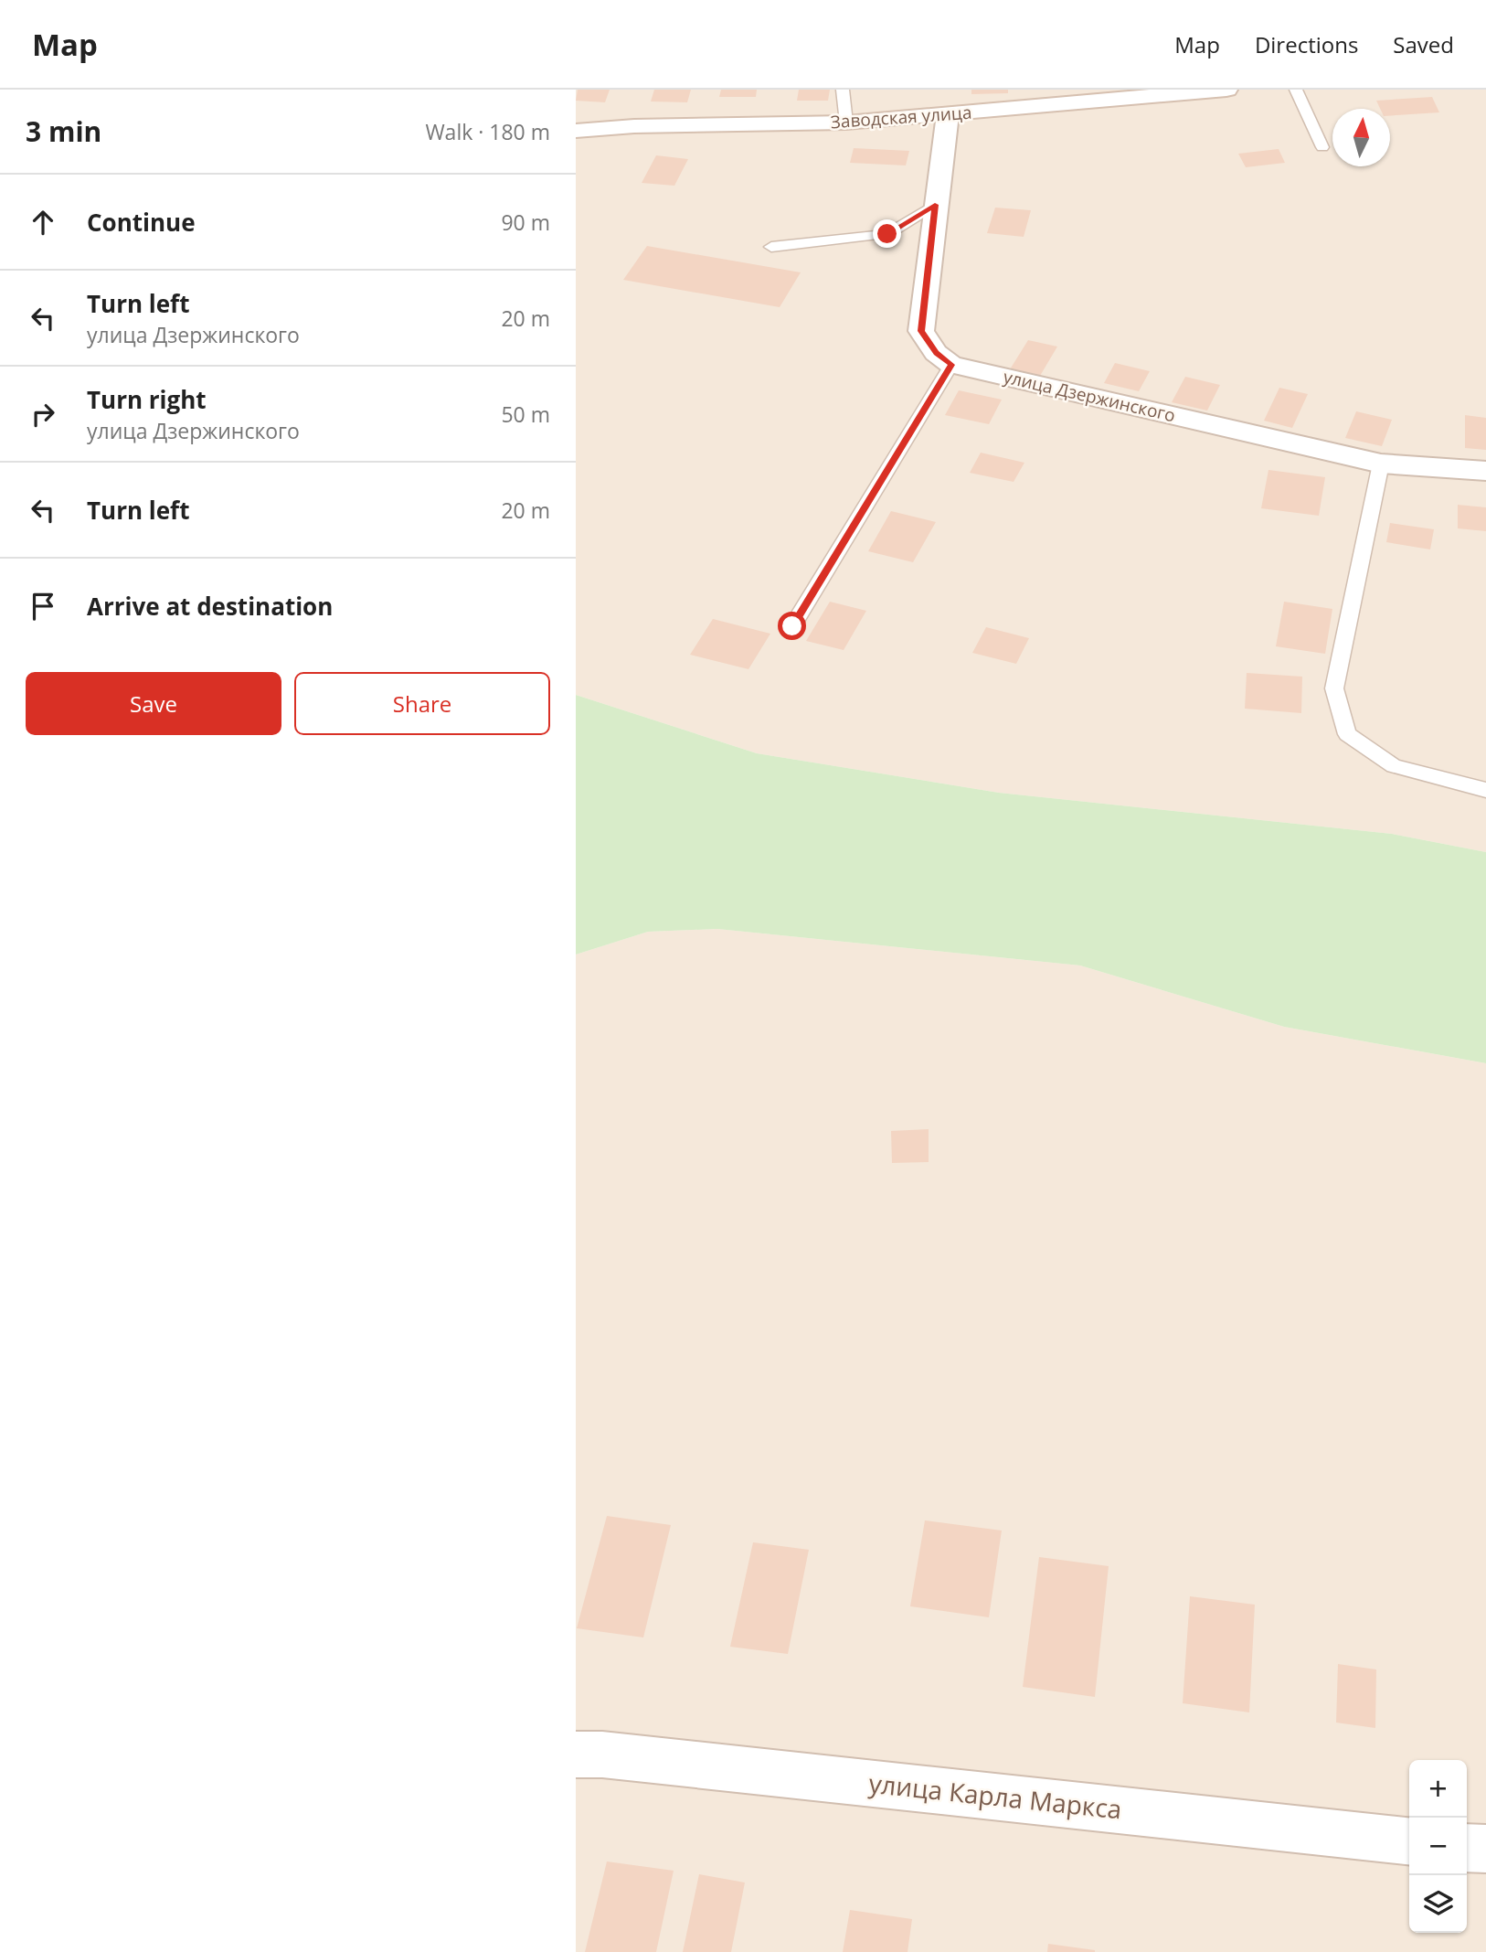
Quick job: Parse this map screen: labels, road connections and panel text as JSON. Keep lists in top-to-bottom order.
{
  "streets": {
    "street": ["Заводская улица", "улица Дзержинского", "улица Карла Маркса"]
  },
  "north": "top",
  "page": {
    "header": "Map",
    "nav": ["Map", "Directions", "Saved"],
    "heading": ["3 min", "Walk · 180 m"],
    "list": [
      ["Continue", "90 m"],
      ["Turn left", "улица Дзержинского", "20 m"],
      ["Turn right", "улица Дзержинского", "50 m"],
      ["Turn left", "20 m"],
      "Arrive at destination"
    ],
    "buttons": ["Save", "Share"],
    "map_buttons": ["+", "−"]
  }
}
